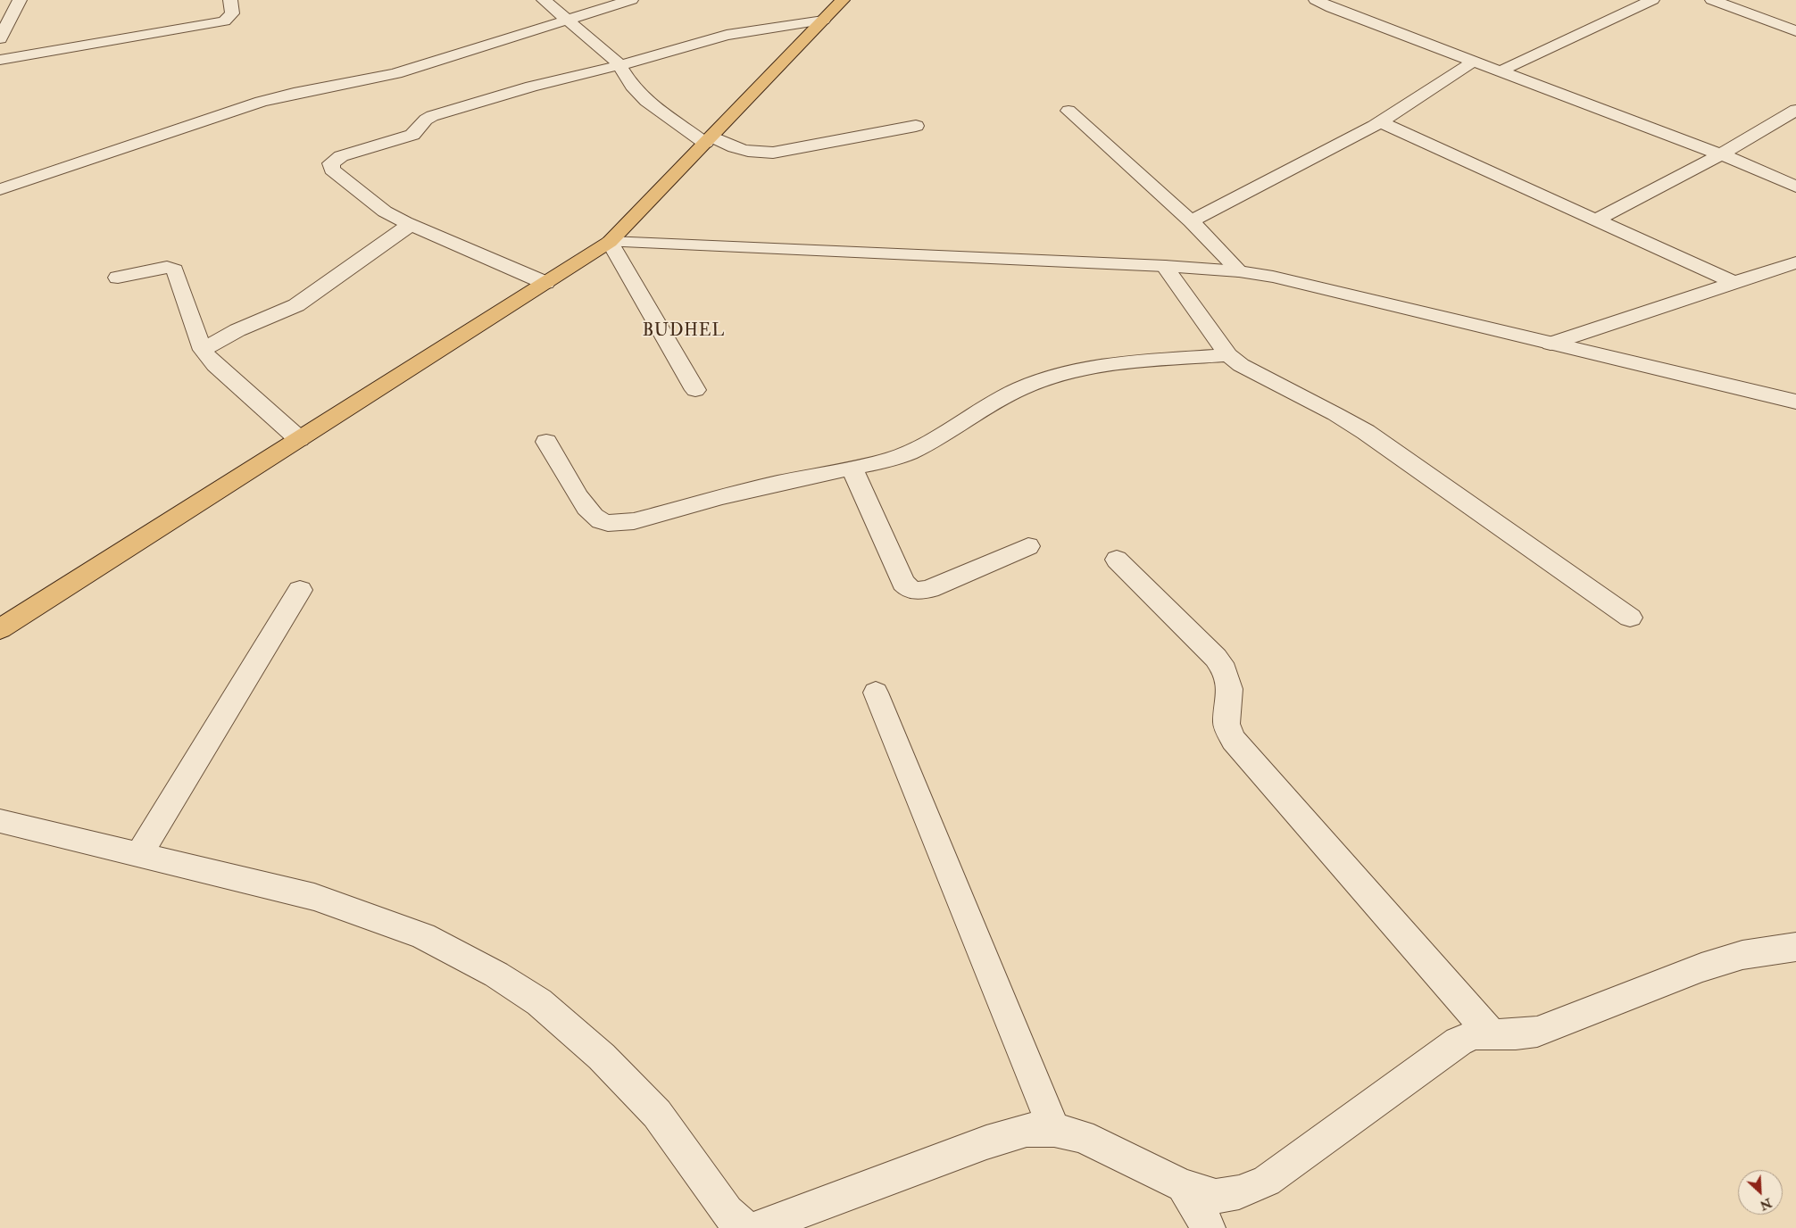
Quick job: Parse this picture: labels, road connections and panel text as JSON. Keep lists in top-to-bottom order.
{
  "districts": ["BUDHEL"],
  "north": "bottom right"
}
